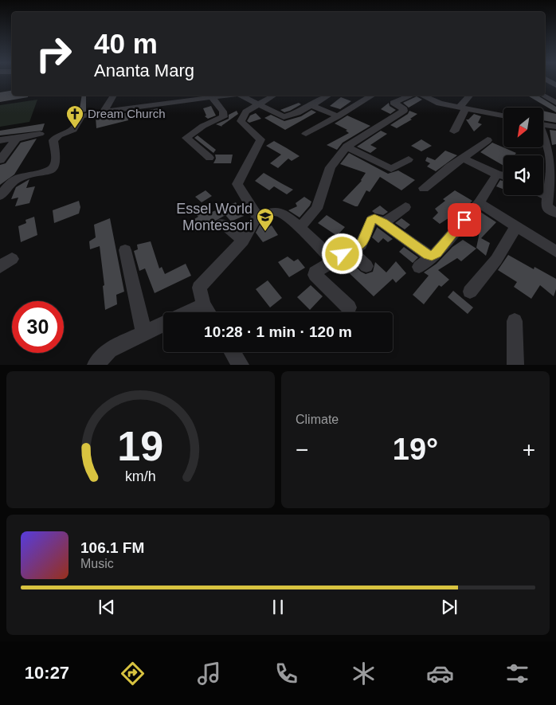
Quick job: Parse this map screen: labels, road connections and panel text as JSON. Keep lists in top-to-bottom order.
{
  "places": {
    "church": ["Dream Church"],
    "school or university": ["Essel World Montessori"]
  },
  "north": "bottom left",
  "page": {
    "turn": ["40 m", "Ananta Marg"],
    "limit": "30",
    "trip": "10:28 · 1 min · 120 m",
    "tile": "Climate",
    "heat": ["−", "19°", "+"],
    "song": ["106.1 FM", "Music"],
    "tabs": "10:27",
    "gauge": ["19", "km/h"]
  }
}
